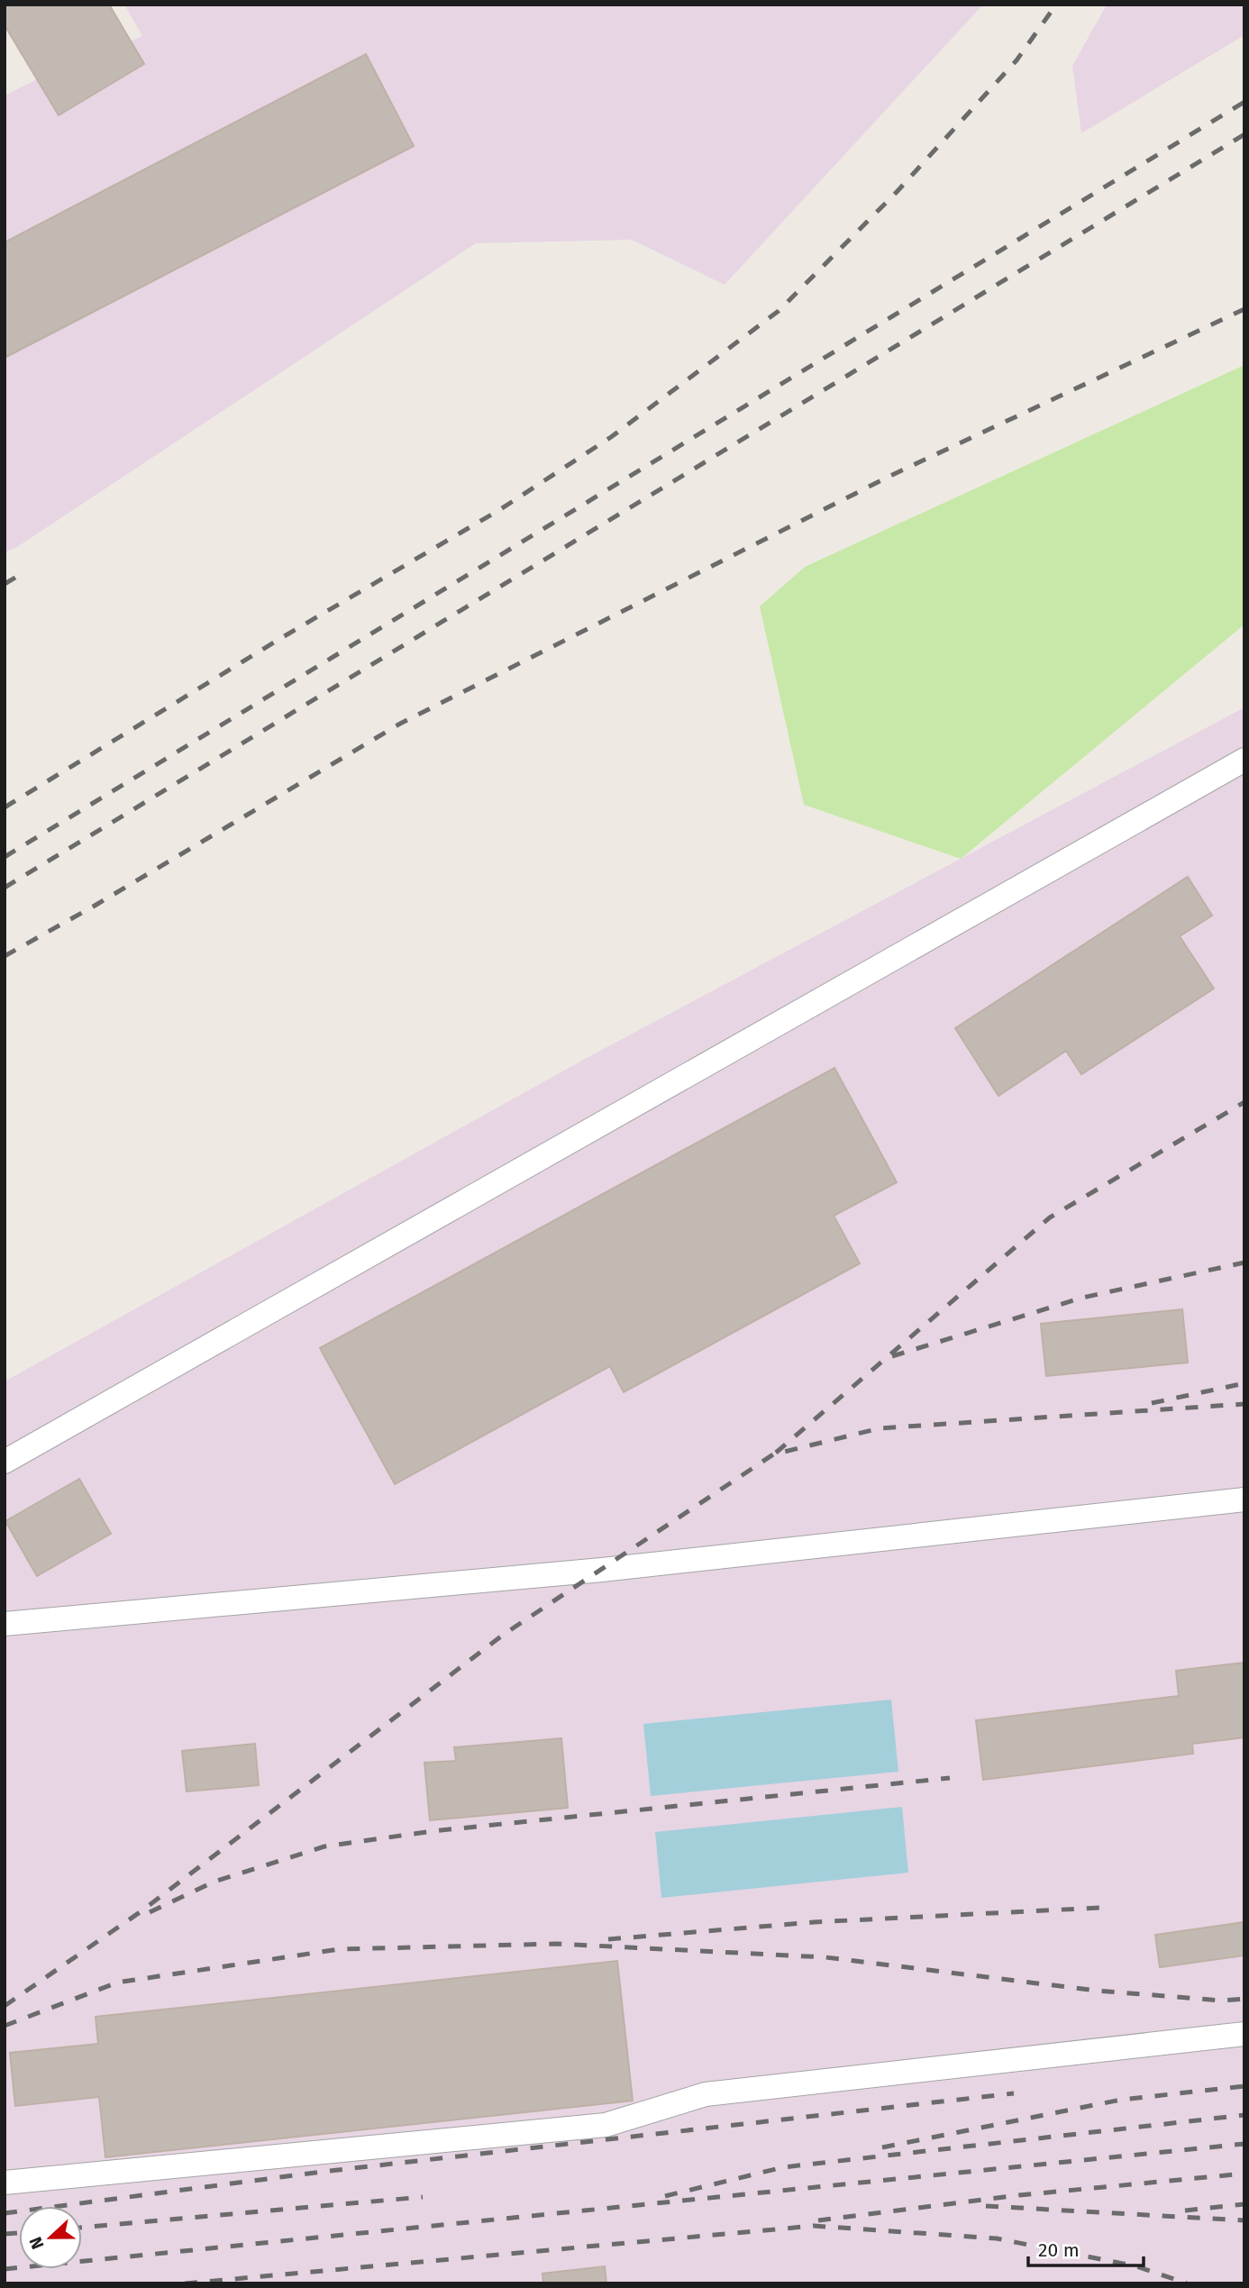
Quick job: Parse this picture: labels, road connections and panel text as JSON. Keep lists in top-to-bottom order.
{
  "scale_bar": "20 m",
  "north": "left"
}
